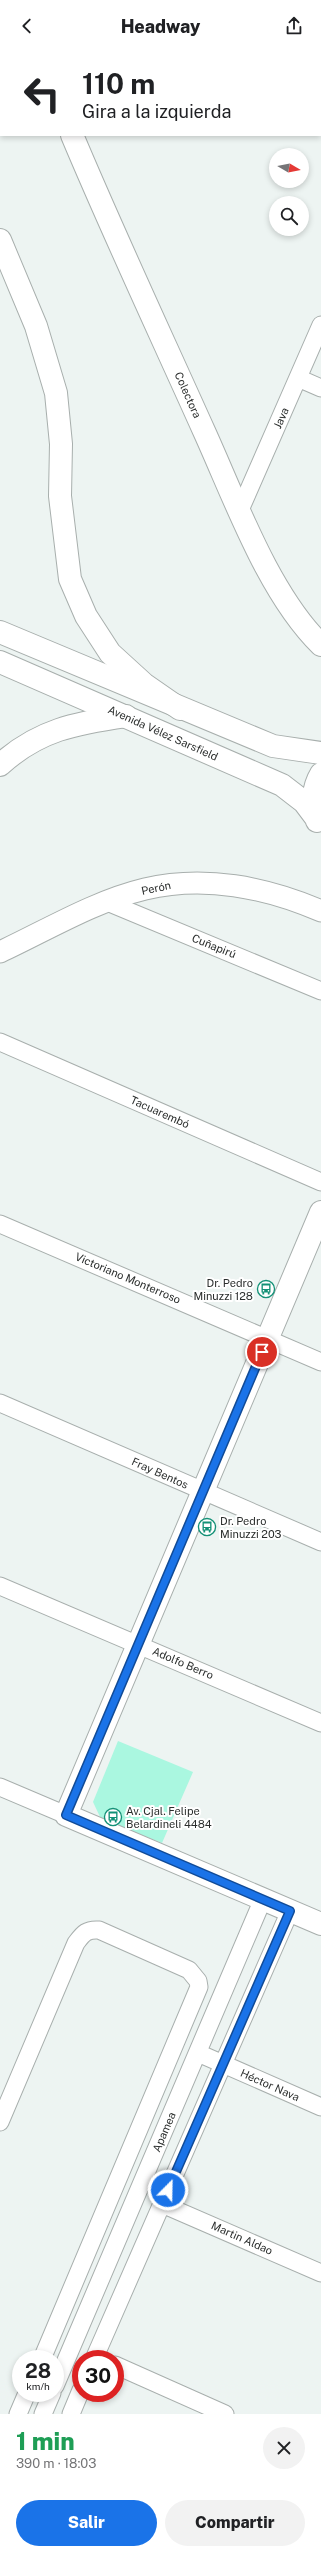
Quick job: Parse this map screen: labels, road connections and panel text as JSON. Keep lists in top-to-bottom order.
{
  "streets": {
    "main road": ["Colectora", "Avenida Vélez Sarsfield"],
    "street": [
      "Java",
      "Perón",
      "Cuñapirú",
      "Tacuarembó",
      "Victoriano Monterroso",
      "Fray Bentos",
      "Adolfo Berro",
      "Héctor Nava",
      "Apamea",
      "Martin Aldao"
    ]
  },
  "crossings": [
    ["Colectora", "Java"],
    ["Perón", "Cuñapirú"],
    ["Héctor Nava", "Apamea"]
  ],
  "places": {
    "bus stop": ["Dr. Pedro Minuzzi 128", "Dr. Pedro Minuzzi 203", "Av. Cjal. Felipe Belardineli 4484"]
  },
  "north": "right",
  "page": {
    "header": "Headway",
    "turn": ["110 m", "Gira a la izquierda"],
    "speed": "28 km/h",
    "limit": "30",
    "heading": ["1 min", "390 m · 18:03"],
    "buttons": ["Salir", "Compartir"]
  }
}
